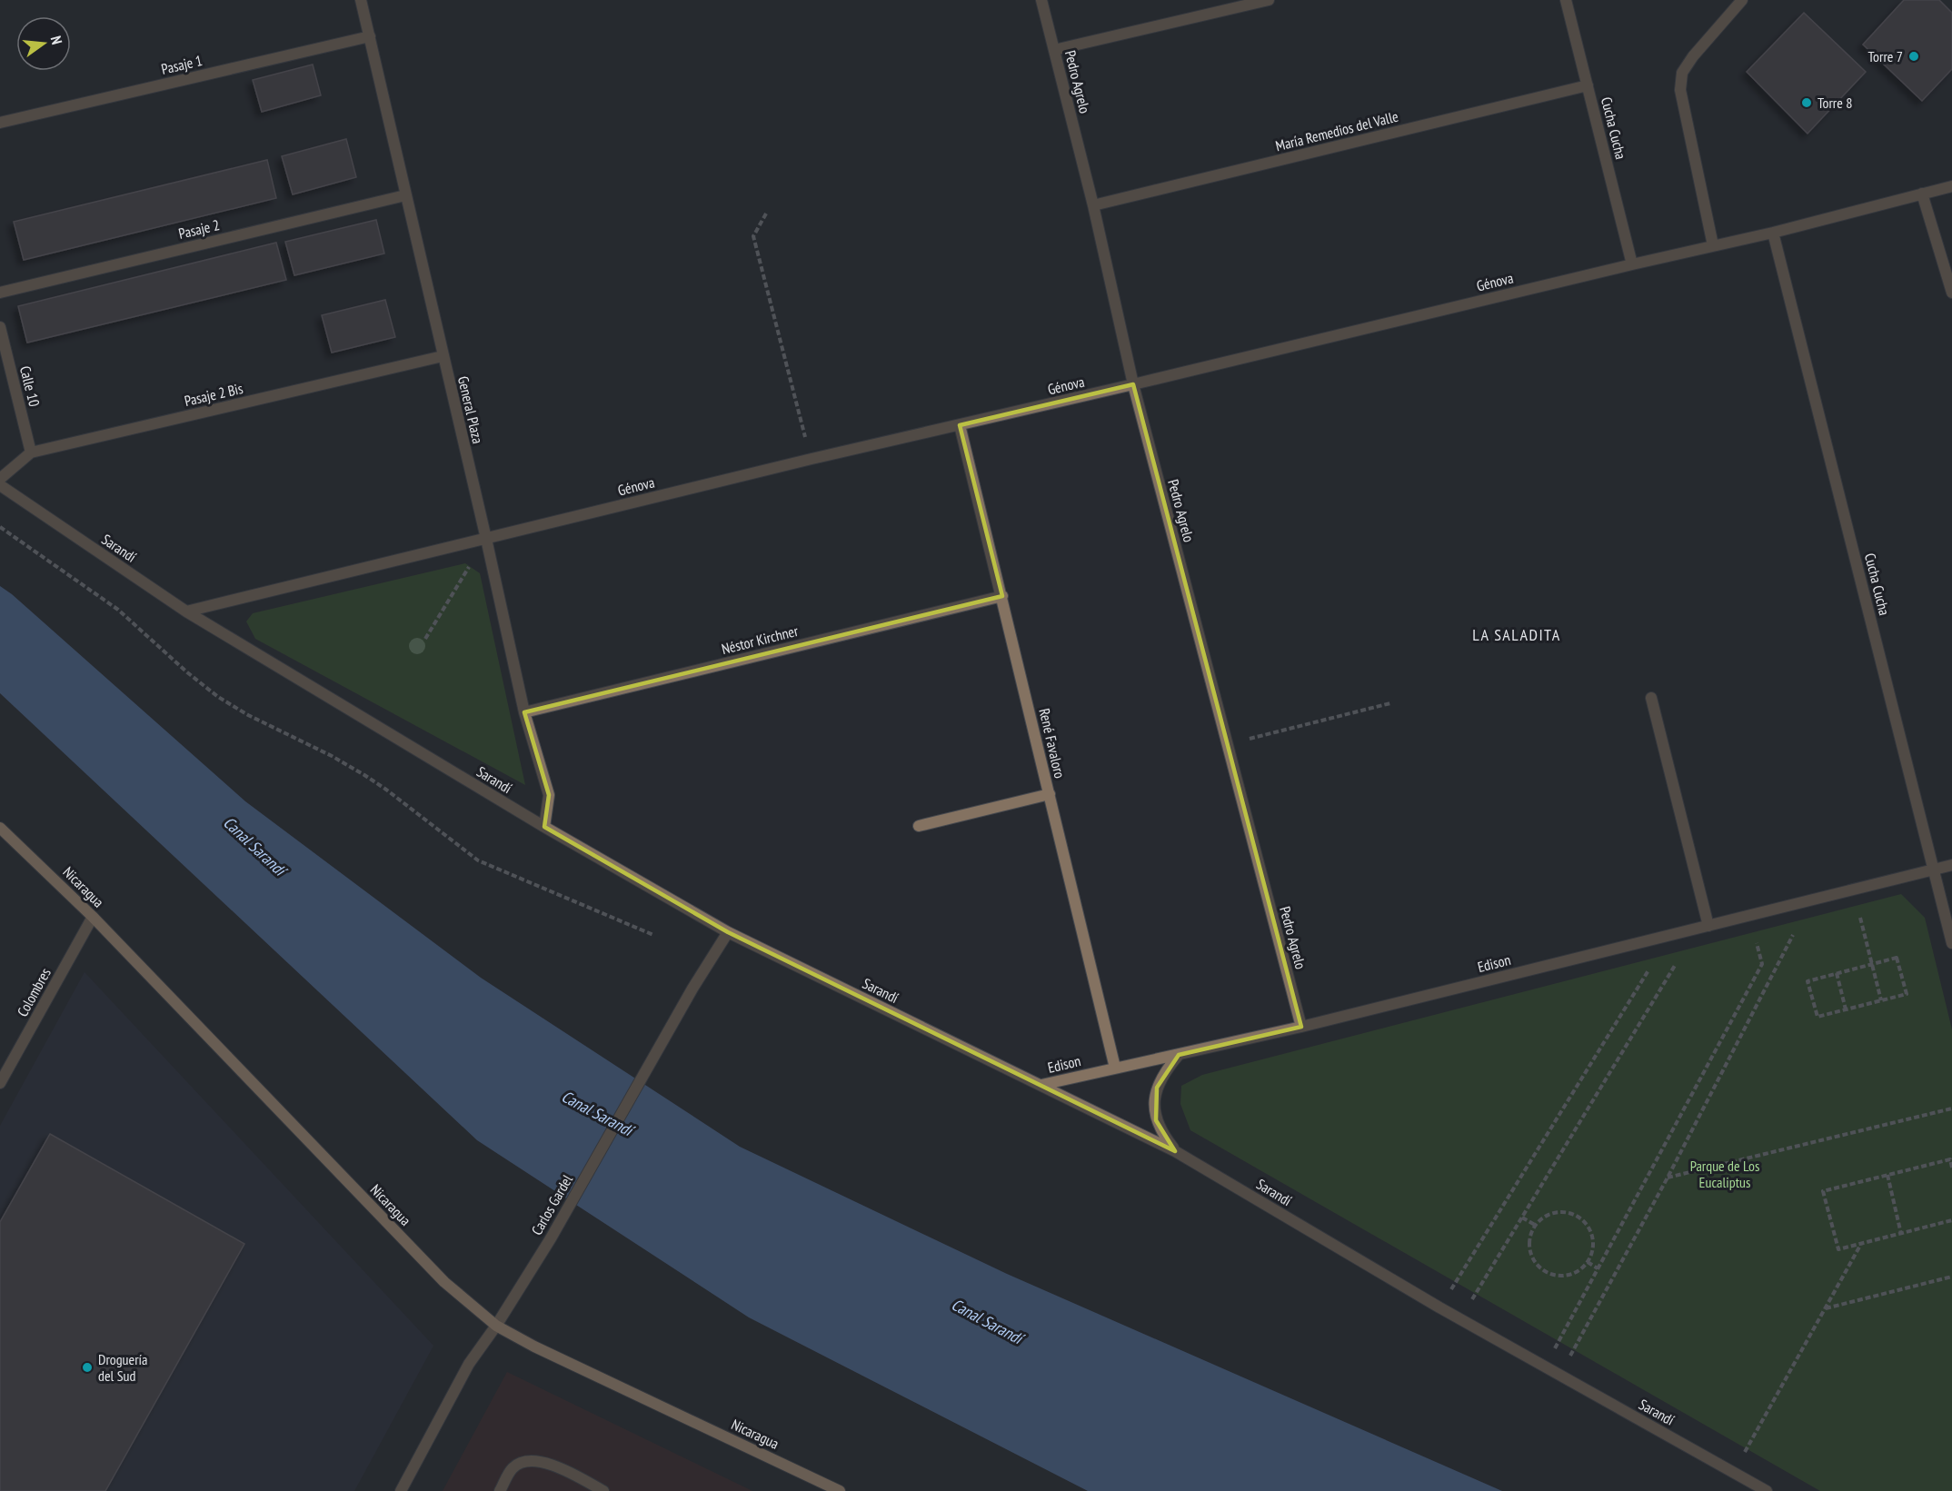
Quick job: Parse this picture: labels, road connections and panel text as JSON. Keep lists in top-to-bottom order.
{
  "streets": {
    "main road": ["Nicaragua"],
    "street": [
      "Pasaje 1",
      "Pedro Agrelo",
      "Cucha Cucha",
      "María Remedios del Valle",
      "Pasaje 2",
      "Génova",
      "Calle 10",
      "Pasaje 2 Bis",
      "General Plaza",
      "Sarandí",
      "Néstor Kirchner",
      "René Favaloro",
      "Edison",
      "Colombres",
      "Carlos Gardel"
    ]
  },
  "crossings": [
    ["Pasaje 1", "General Plaza"],
    ["Pedro Agrelo", "María Remedios del Valle"],
    ["Pedro Agrelo", "Génova"],
    ["Pedro Agrelo", "Edison"],
    ["Cucha Cucha", "María Remedios del Valle"],
    ["Cucha Cucha", "Génova"],
    ["Cucha Cucha", "Edison"],
    ["Pasaje 2", "General Plaza"],
    ["Génova", "General Plaza"],
    ["Génova", "Sarandí"],
    ["Génova", "René Favaloro"],
    ["Calle 10", "Pasaje 2 Bis"],
    ["Pasaje 2 Bis", "General Plaza"],
    ["General Plaza", "Sarandí"],
    ["General Plaza", "Néstor Kirchner"],
    ["Sarandí", "Edison"],
    ["Sarandí", "Carlos Gardel"],
    ["Néstor Kirchner", "René Favaloro"],
    ["René Favaloro", "Edison"],
    ["Nicaragua", "Colombres"],
    ["Nicaragua", "Carlos Gardel"]
  ],
  "districts": ["LA SALADITA"],
  "water": ["Canal Sarandí"],
  "parks": ["Parque de Los Eucaliptus"],
  "places": ["Torre 7", "Torre 8", "Droguería del Sud"],
  "north": "right"
}
